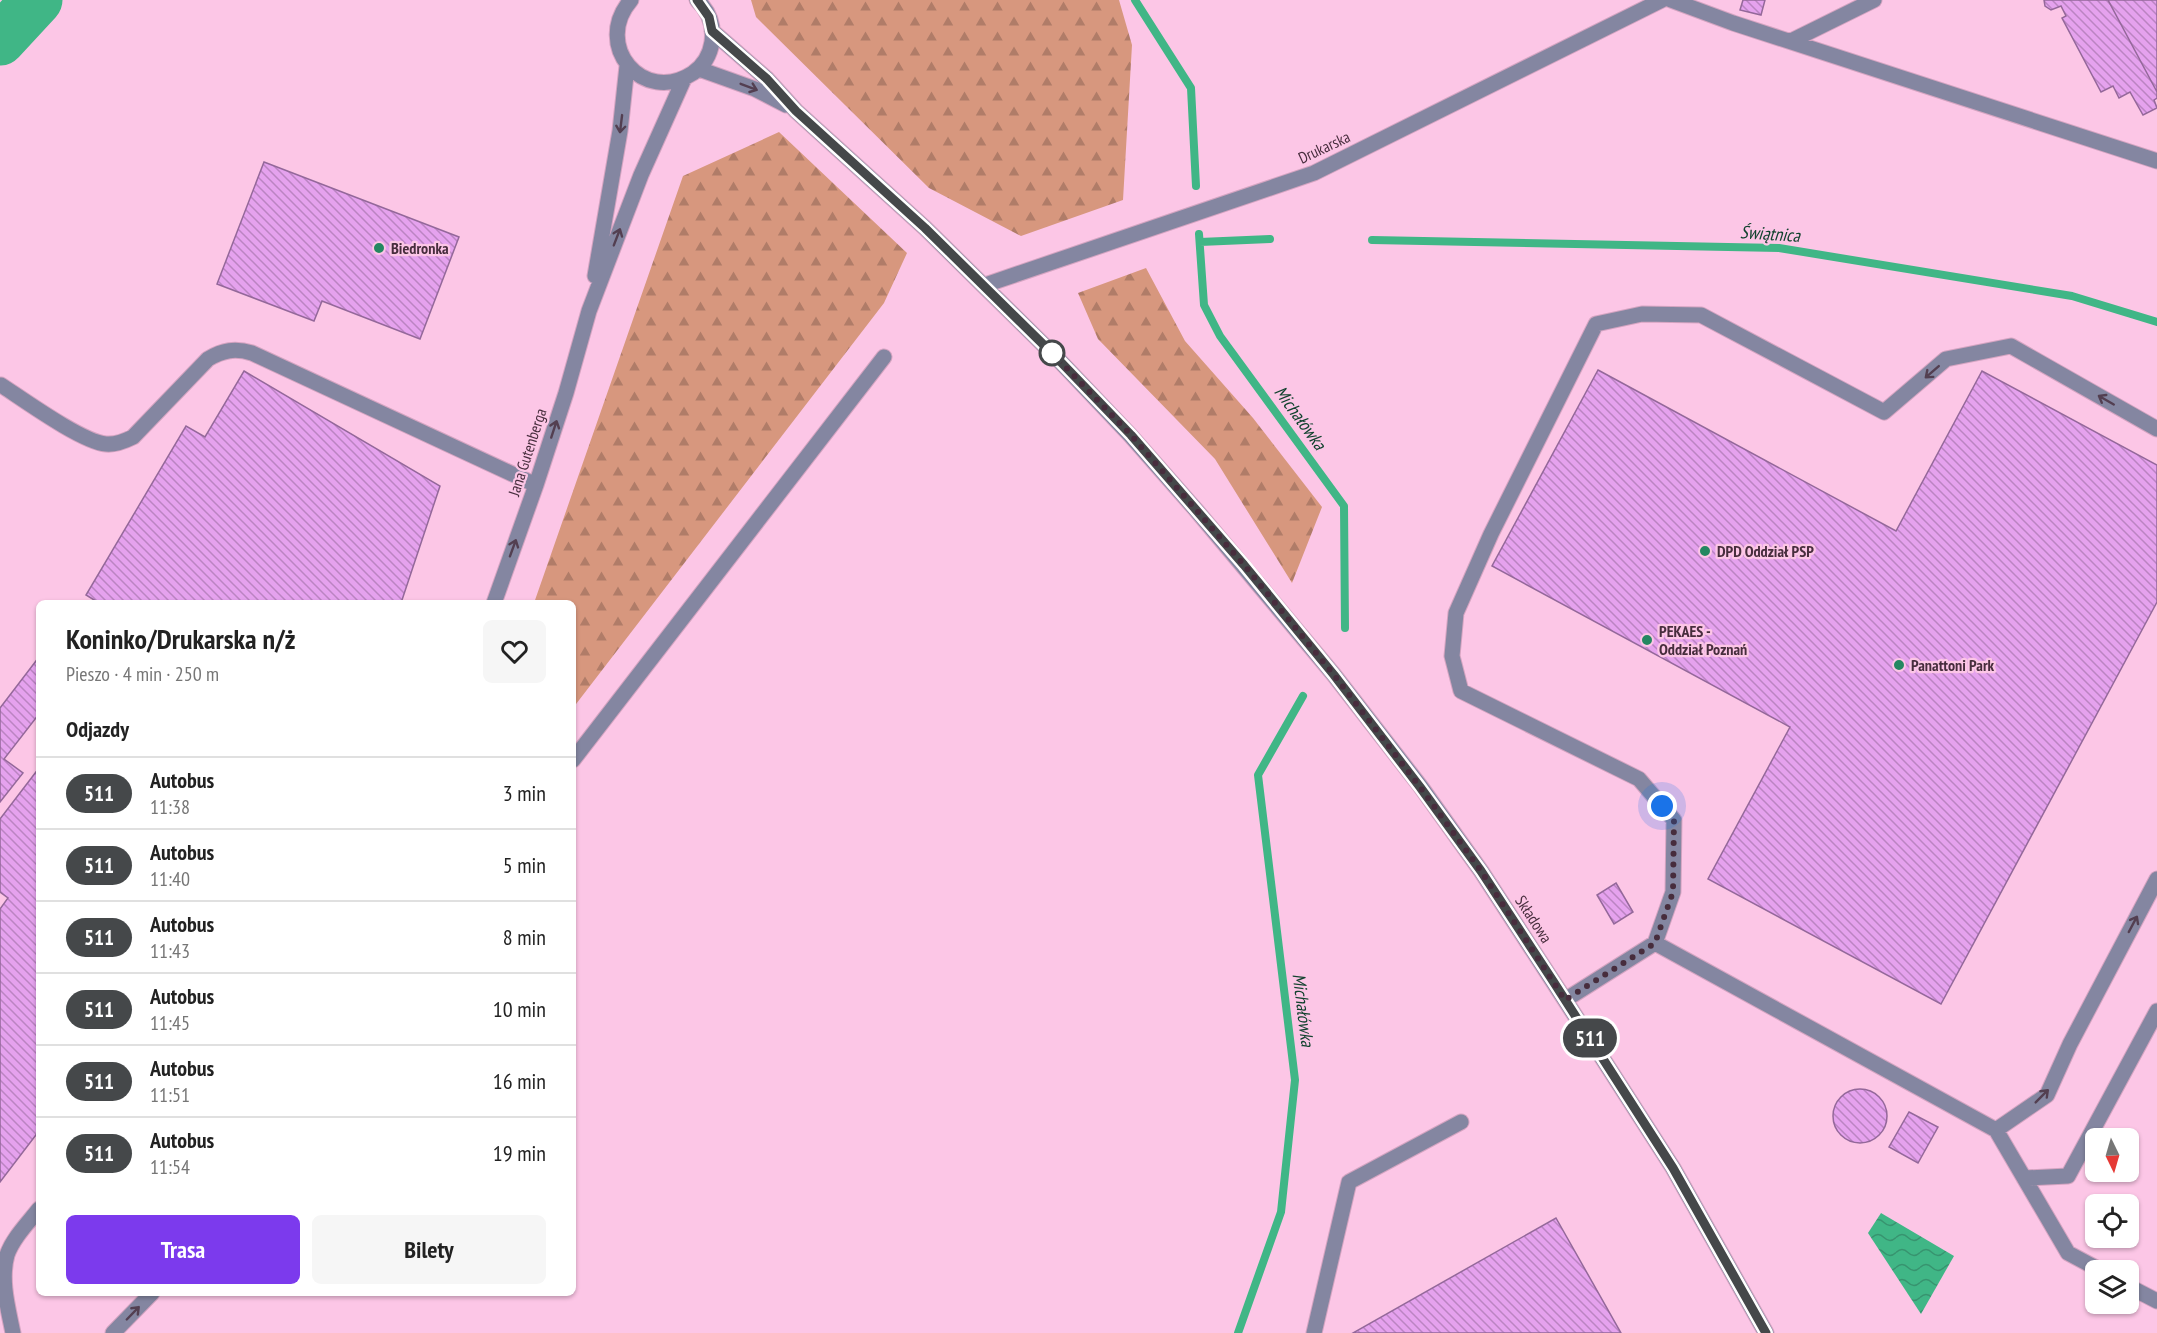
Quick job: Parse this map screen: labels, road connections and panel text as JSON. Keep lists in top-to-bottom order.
{
  "streets": {
    "street": ["Drukarska", "Jana Gutenberga", "Składowa"]
  },
  "crossings": [
    ["Drukarska", "Składowa"]
  ],
  "water": ["Świątnica", "Michałówka"],
  "places": [
    "Biedronka",
    "DPD Oddział PSP",
    "PEKAES - Oddział Poznań",
    "Panattoni Park"
  ],
  "lines": ["bus line 511"],
  "north": "bottom",
  "page": {
    "on_map": "511",
    "heading": [
      ["Koninko/Drukarska n/ż", "Pieszo · 4 min · 250 m"],
      "Odjazdy"
    ],
    "list": [
      {
        "mark": "511",
        "name": "Autobus",
        "note": "11:38",
        "value": "3 min"
      },
      {
        "mark": "511",
        "name": "Autobus",
        "note": "11:40",
        "value": "5 min"
      },
      {
        "mark": "511",
        "name": "Autobus",
        "note": "11:43",
        "value": "8 min"
      },
      {
        "mark": "511",
        "name": "Autobus",
        "note": "11:45",
        "value": "10 min"
      },
      {
        "mark": "511",
        "name": "Autobus",
        "note": "11:51",
        "value": "16 min"
      },
      {
        "mark": "511",
        "name": "Autobus",
        "note": "11:54",
        "value": "19 min"
      }
    ],
    "buttons": ["Trasa", "Bilety"]
  }
}
